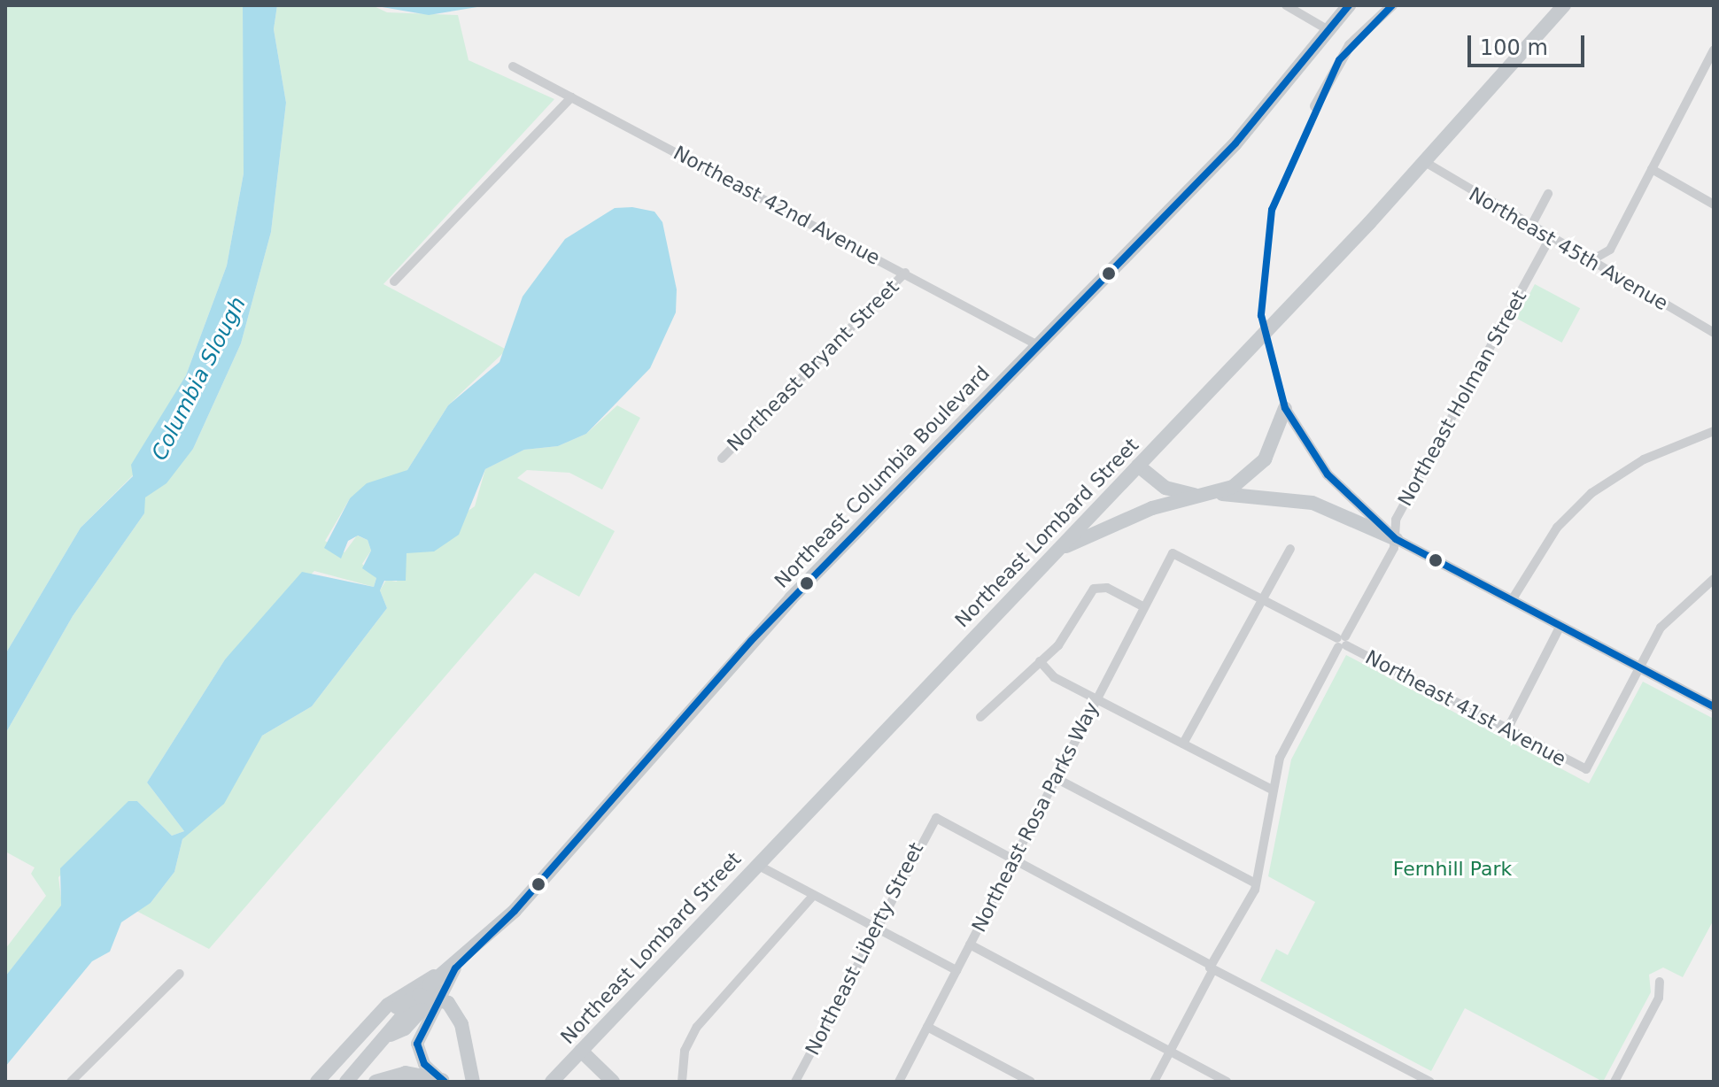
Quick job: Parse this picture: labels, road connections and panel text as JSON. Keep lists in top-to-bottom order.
{
  "streets": {
    "main road": ["Northeast Columbia Boulevard", "Northeast Lombard Street"],
    "street": [
      "Northeast 42nd Avenue",
      "Northeast 45th Avenue",
      "Northeast Bryant Street",
      "Northeast Holman Street",
      "Northeast 41st Avenue",
      "Northeast Rosa Parks Way",
      "Northeast Liberty Street"
    ]
  },
  "crossings": [
    ["Northeast 42nd Avenue", "Northeast Bryant Street"],
    ["Northeast 42nd Avenue", "Northeast Columbia Boulevard"],
    ["Northeast 45th Avenue", "Northeast Holman Street"],
    ["Northeast 45th Avenue", "Northeast Lombard Street"],
    ["Northeast Holman Street", "Northeast 41st Avenue"],
    ["Northeast 41st Avenue", "Northeast Rosa Parks Way"],
    ["Northeast Rosa Parks Way", "Northeast Liberty Street"]
  ],
  "water": ["Columbia Slough"],
  "parks": ["Fernhill Park"],
  "scale_bar": "100 m"
}
